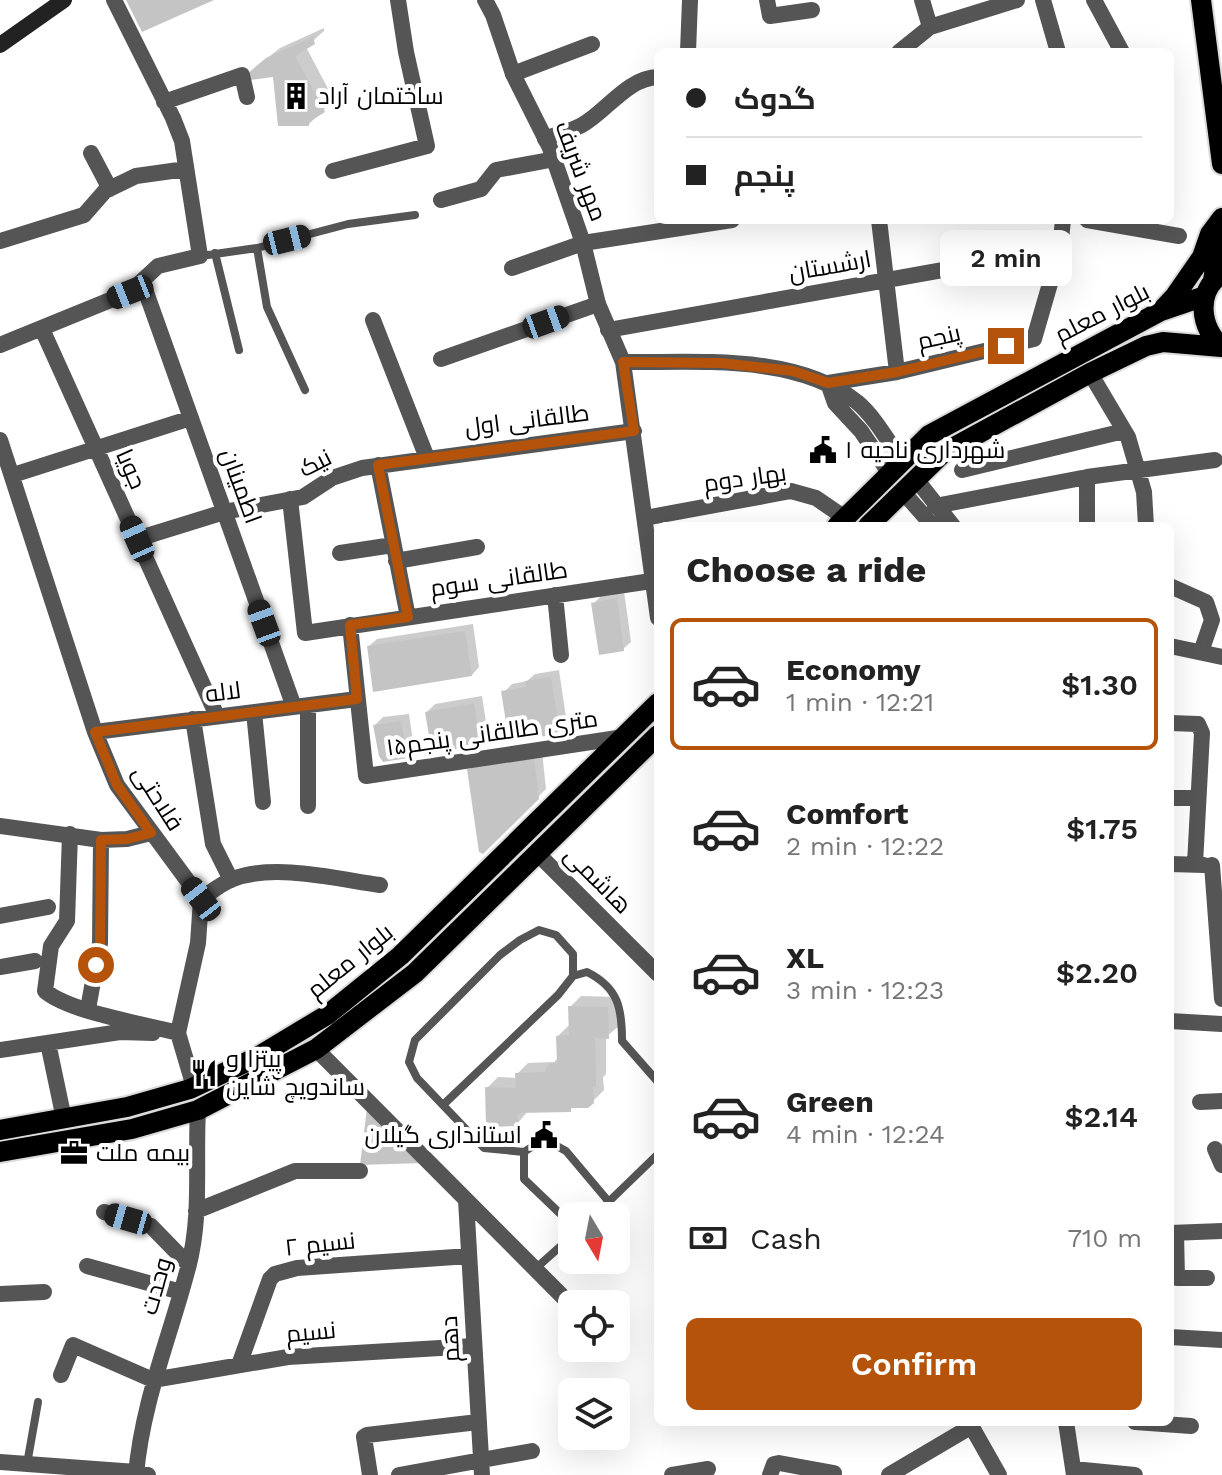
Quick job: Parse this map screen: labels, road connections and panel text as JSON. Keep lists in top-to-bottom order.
{
  "streets": {
    "main road": ["بلوار معلم"],
    "street": [
      "مهر شریف",
      "ارشستان",
      "پنجم",
      "طالقانی اول",
      "نیک",
      "جویا",
      "بهار دوم",
      "اطمینان",
      "طالقانی سوم",
      "لاله",
      "۱۵متری طالقانی پنجم",
      "فلاحتی",
      "هاشمی",
      "نسیم ٢",
      "وحدت",
      "نسیم",
      "دهم"
    ]
  },
  "crossings": [
    ["مهر شریف", "ارشستان"],
    ["مهر شریف", "طالقانی اول"],
    ["مهر شریف", "بهار دوم"],
    ["ارشستان", "پنجم"],
    ["بلوار معلم", "بهار دوم"],
    ["بلوار معلم", "۱۵متری طالقانی پنجم"],
    ["بلوار معلم", "هاشمی"],
    ["بلوار معلم", "وحدت"],
    ["طالقانی اول", "نیک"],
    ["نیک", "جویا"],
    ["نیک", "اطمینان"],
    ["نیک", "طالقانی سوم"],
    ["جویا", "لاله"],
    ["اطمینان", "لاله"],
    ["لاله", "۱۵متری طالقانی پنجم"],
    ["لاله", "فلاحتی"],
    ["نسیم ٢", "نسیم"],
    ["نسیم ٢", "دهم"],
    ["وحدت", "نسیم"],
    ["نسیم", "دهم"]
  ],
  "places": {
    "building": ["ساختمان آراد"],
    "public building": ["شهرداری ناحیه ۱", "استانداری گیلان"],
    "restaurant": ["پیتزا و ساندویچ شاین"],
    "office": ["بیمه ملت"]
  },
  "north": "bottom",
  "page": {
    "banner": ["گدوک", "پنجم"],
    "bubble": "2 min",
    "heading": "Choose a ride",
    "list": [
      {
        "name": "Economy",
        "note": "1 min · 12:21",
        "value": "$1.30"
      },
      {
        "name": "Comfort",
        "note": "2 min · 12:22",
        "value": "$1.75"
      },
      {
        "name": "XL",
        "note": "3 min · 12:23",
        "value": "$2.20"
      },
      {
        "name": "Green",
        "note": "4 min · 12:24",
        "value": "$2.14"
      }
    ],
    "pay": ["Cash", "710 m"],
    "buttons": "Confirm"
  }
}
